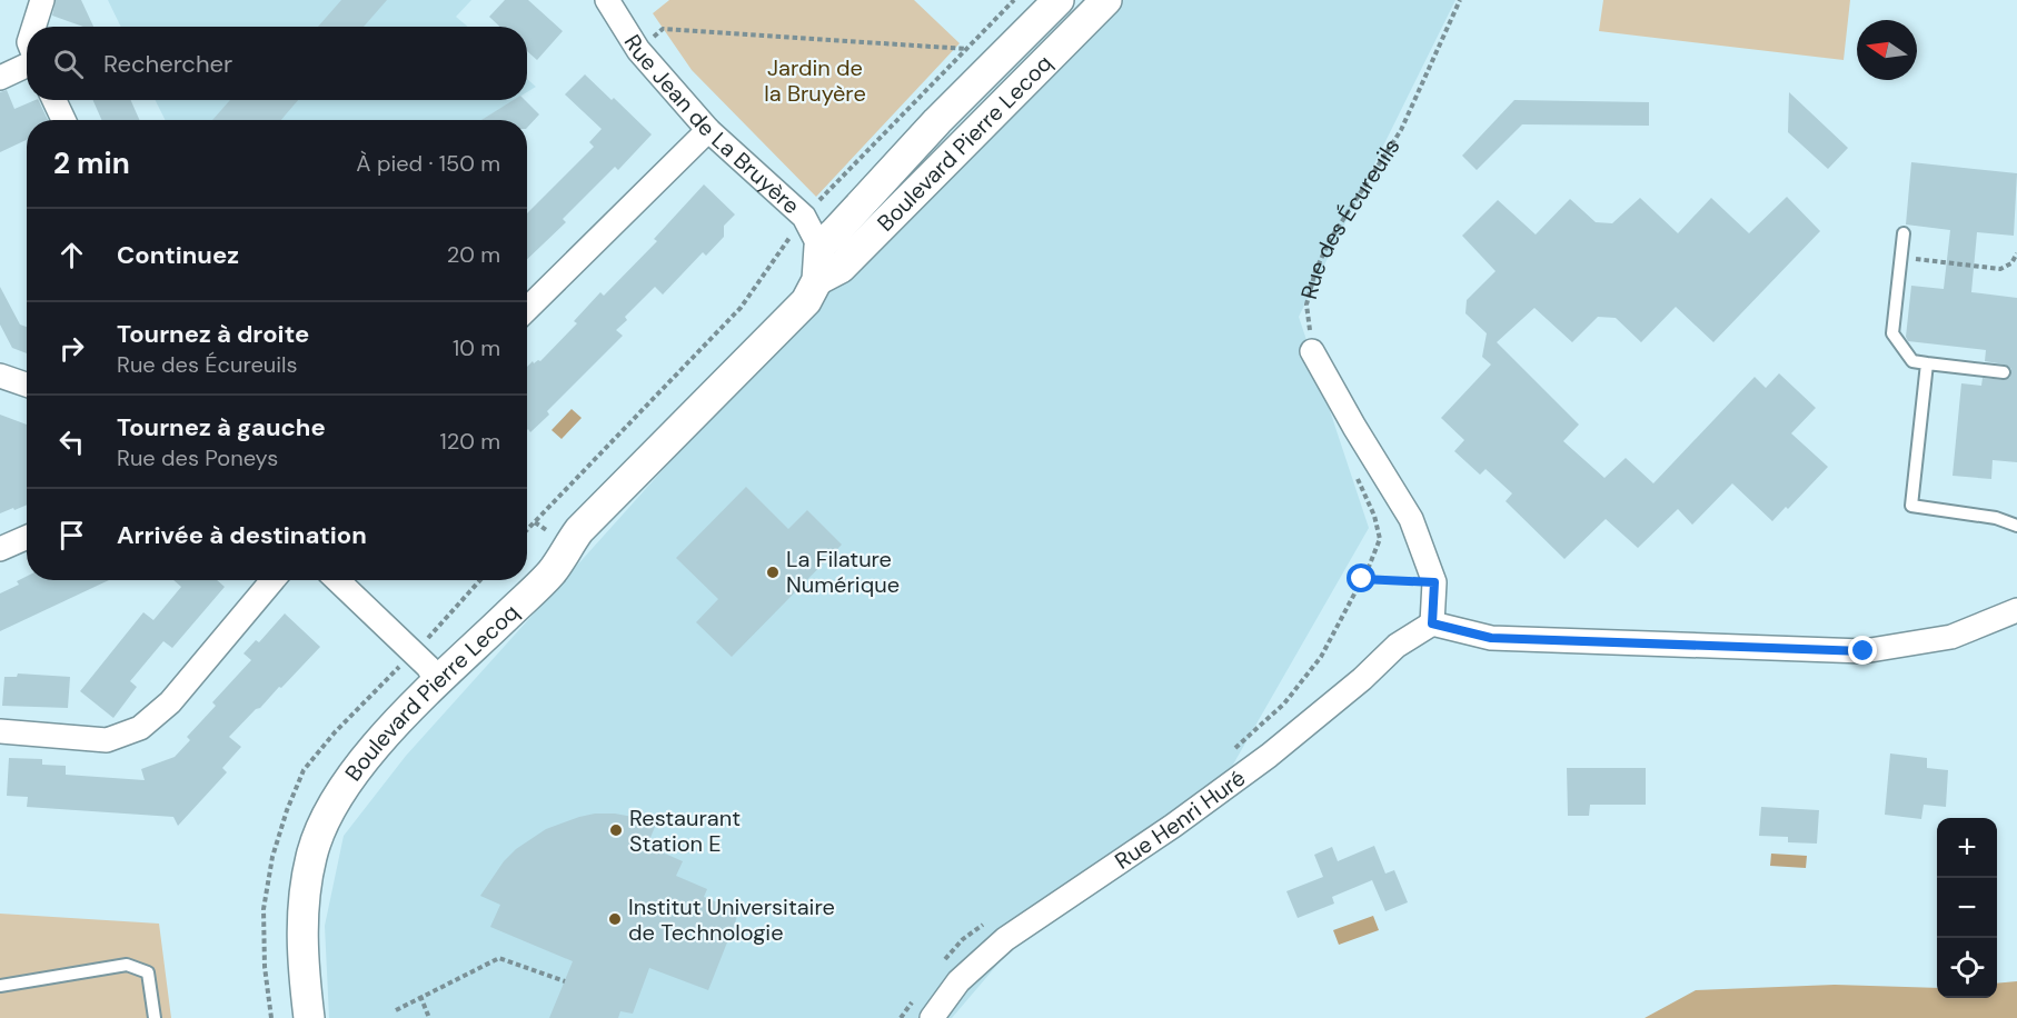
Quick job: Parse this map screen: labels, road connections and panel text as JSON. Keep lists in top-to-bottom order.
{
  "streets": {
    "street": ["Rue Jean de La Bruyère", "Boulevard Pierre Lecoq", "Rue Henri Huré"],
    "path": ["Rue des Écureuils"]
  },
  "crossings": [
    ["Rue Jean de La Bruyère", "Boulevard Pierre Lecoq"]
  ],
  "parks": ["Jardin de la Bruyère"],
  "places": ["La Filature Numérique", "Restaurant Station E", "Institut Universitaire de Technologie"],
  "north": "left",
  "page": {
    "search": "Rechercher",
    "heading": ["2 min", "À pied · 150 m"],
    "list": [
      ["Continuez", "20 m"],
      ["Tournez à droite", "Rue des Écureuils", "10 m"],
      ["Tournez à gauche", "Rue des Poneys", "120 m"],
      "Arrivée à destination"
    ],
    "map_buttons": ["+", "−"]
  }
}
